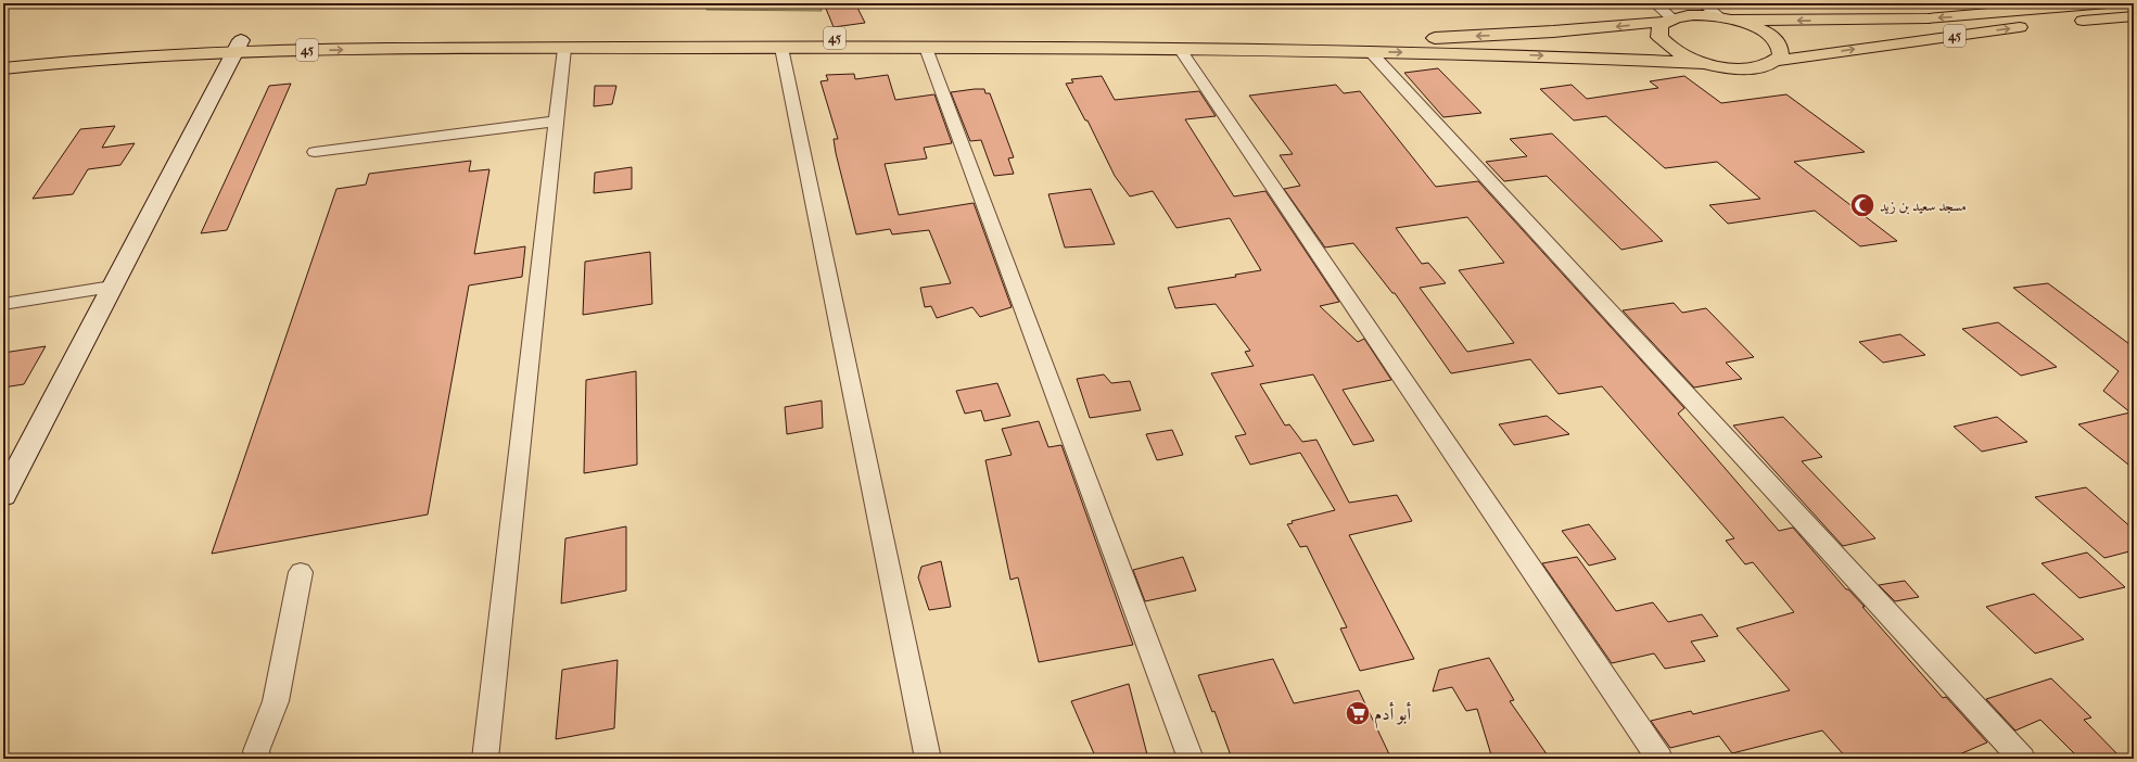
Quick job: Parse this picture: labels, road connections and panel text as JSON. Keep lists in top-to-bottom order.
{
  "streets": {
    "highway": ["45"]
  },
  "places": {
    "mosque": ["مسجد سعيد بن زيد"],
    "supermarket": ["أبو أدم"]
  }
}
